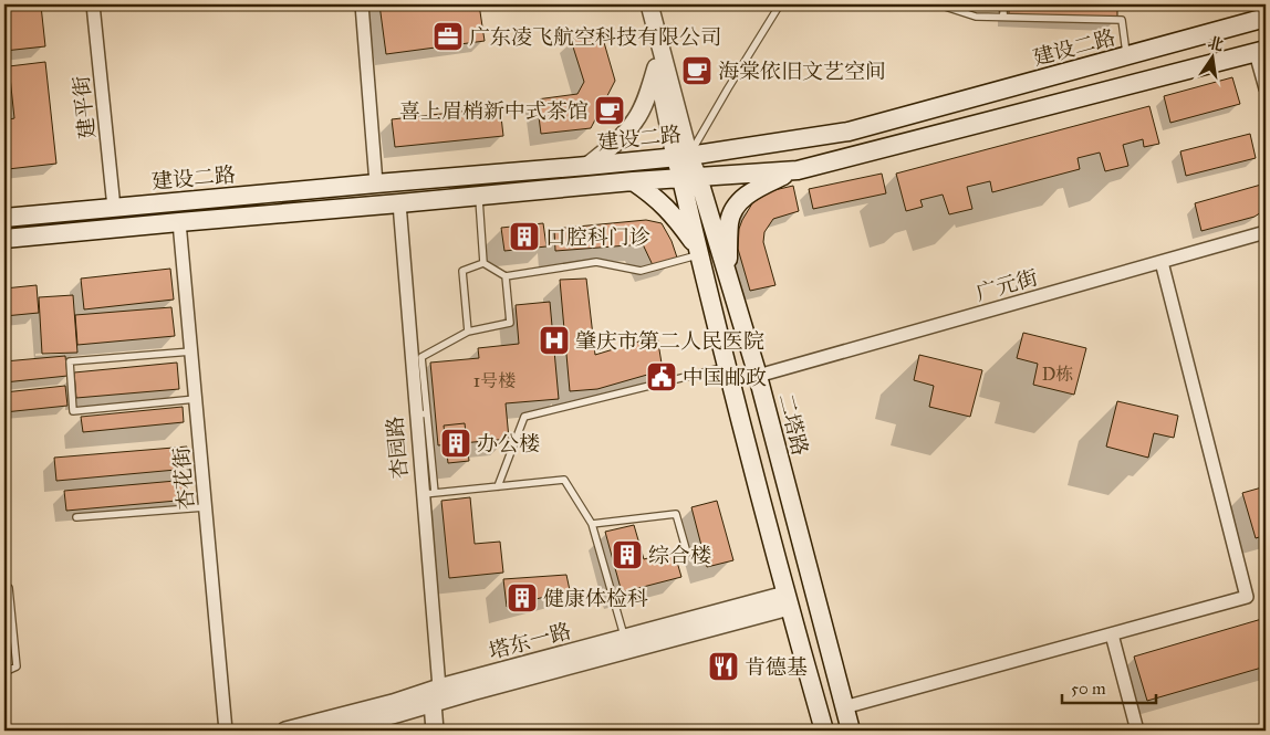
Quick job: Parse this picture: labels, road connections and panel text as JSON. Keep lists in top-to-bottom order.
{
  "streets": {
    "main road": ["建设二路", "二塔路"],
    "street": [
      "建平街",
      "广元街",
      "杏园路",
      "杏花街",
      "塔东一路"
    ]
  },
  "crossings": [
    ["建设二路", "建平街"],
    ["建设二路", "二塔路"],
    ["建设二路", "杏园路"],
    ["建设二路", "杏花街"],
    ["广元街", "二塔路"],
    ["杏园路", "塔东一路"]
  ],
  "places": {
    "office": ["广东凌飞航空科技有限公司"],
    "cafe": ["海棠依旧文艺空间", "喜上眉梢新中式茶馆"],
    "building": [
      "口腔科门诊",
      "办公楼",
      "综合楼",
      "健康体检科"
    ],
    "hospital": ["肇庆市第二人民医院"],
    "public building": ["中国邮政"],
    "restaurant": ["肯德基"]
  },
  "house_numbers": ["D栋", "1号楼"],
  "scale_bar": "50 m",
  "north": "top"
}
